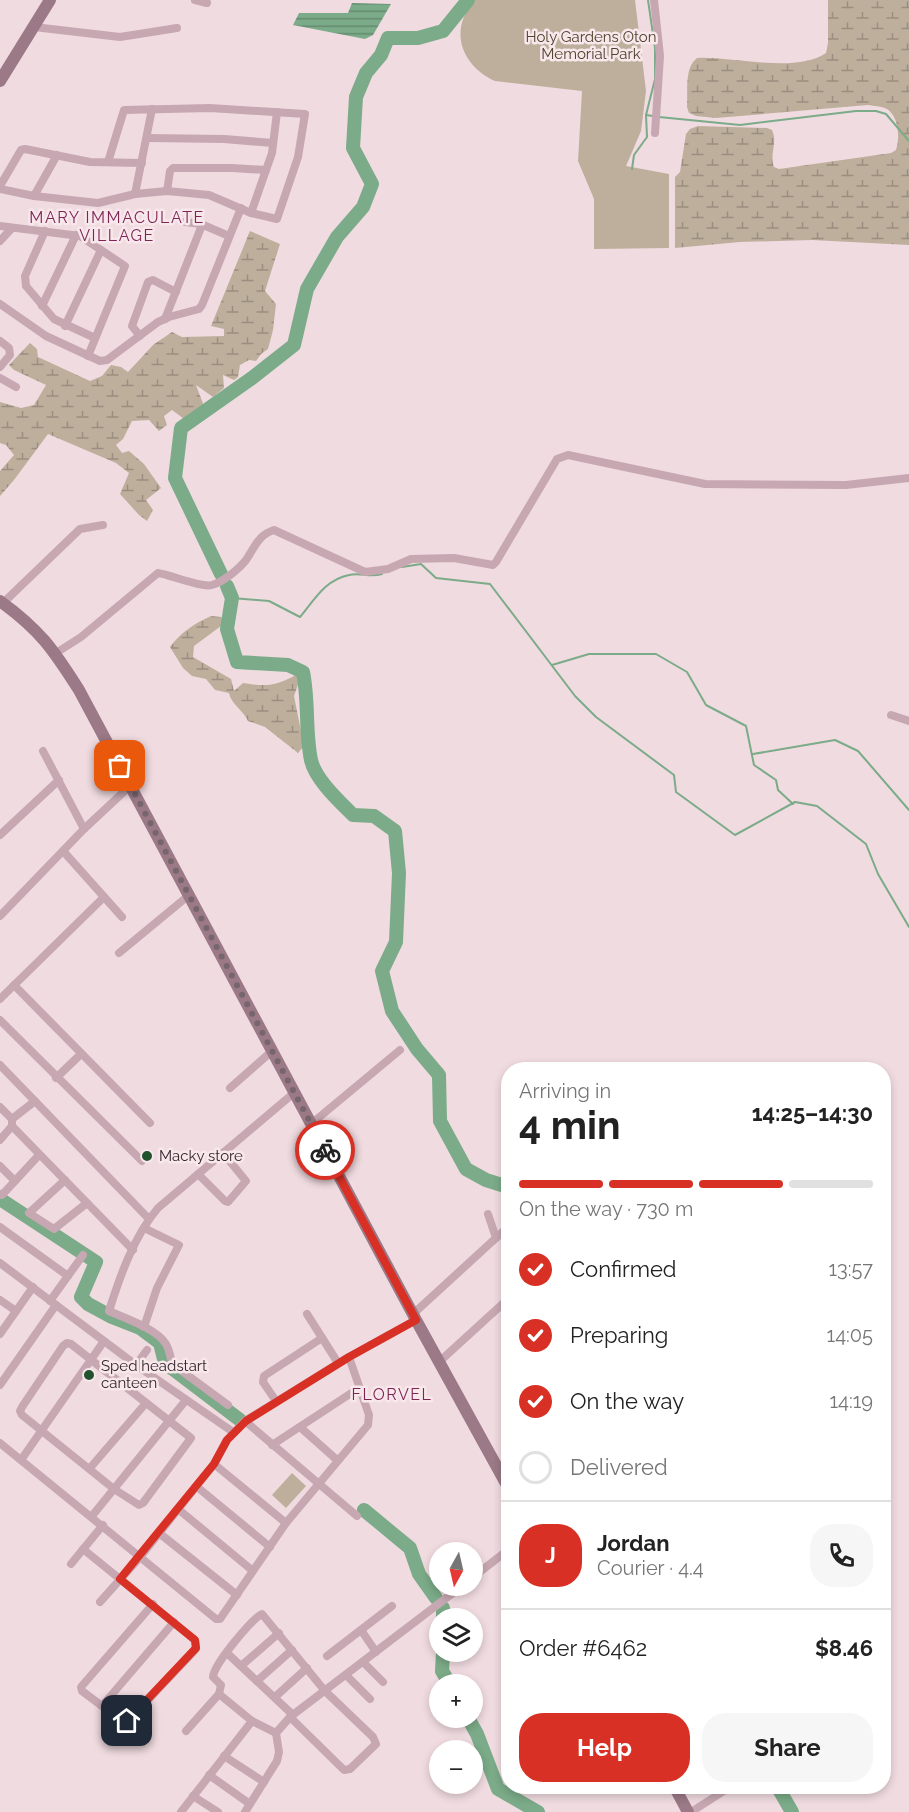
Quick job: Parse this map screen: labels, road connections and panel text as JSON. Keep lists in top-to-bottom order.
{
  "districts": ["MARY IMMACULATE VILLAGE", "FLORVEL"],
  "parks": ["Holy Gardens Oton Memorial Park"],
  "places": ["Macky store", "Sped headstart canteen"],
  "north": "bottom",
  "page": {
    "heading": ["4 min", "Arriving in", "14:25–14:30"],
    "panel": [
      "Jordan",
      "Courier · 4.4",
      "Order #6462",
      "$8.46"
    ],
    "bar": "On the way · 730 m",
    "list": [
      ["Confirmed", "13:57"],
      ["Preparing", "14:05"],
      ["On the way", "14:19"],
      "Delivered"
    ],
    "round": "J",
    "map_buttons": ["+", "−"],
    "buttons": ["Help", "Share"]
  }
}
